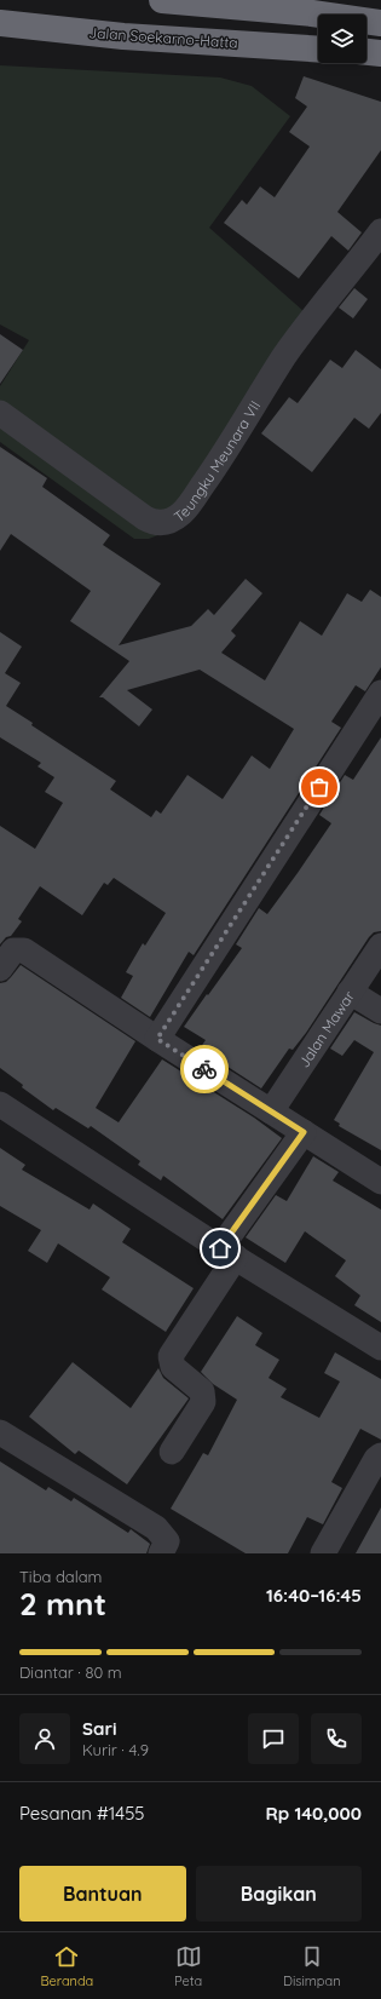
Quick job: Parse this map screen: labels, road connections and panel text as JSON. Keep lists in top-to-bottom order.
{
  "streets": {
    "highway": ["Jalan Soekarno-Hatta"],
    "street": ["Teungku Meunara VII", "Jalan Mawar"]
  },
  "page": {
    "heading": ["2 mnt", "Tiba dalam", "16:40–16:45"],
    "panel": [
      "Sari",
      "Kurir · 4.9",
      "Pesanan #1455",
      "Rp 140,000"
    ],
    "bar": "Diantar · 80 m",
    "buttons": ["Bantuan", "Bagikan"],
    "tabs": ["Beranda", "Peta", "Disimpan"]
  }
}
